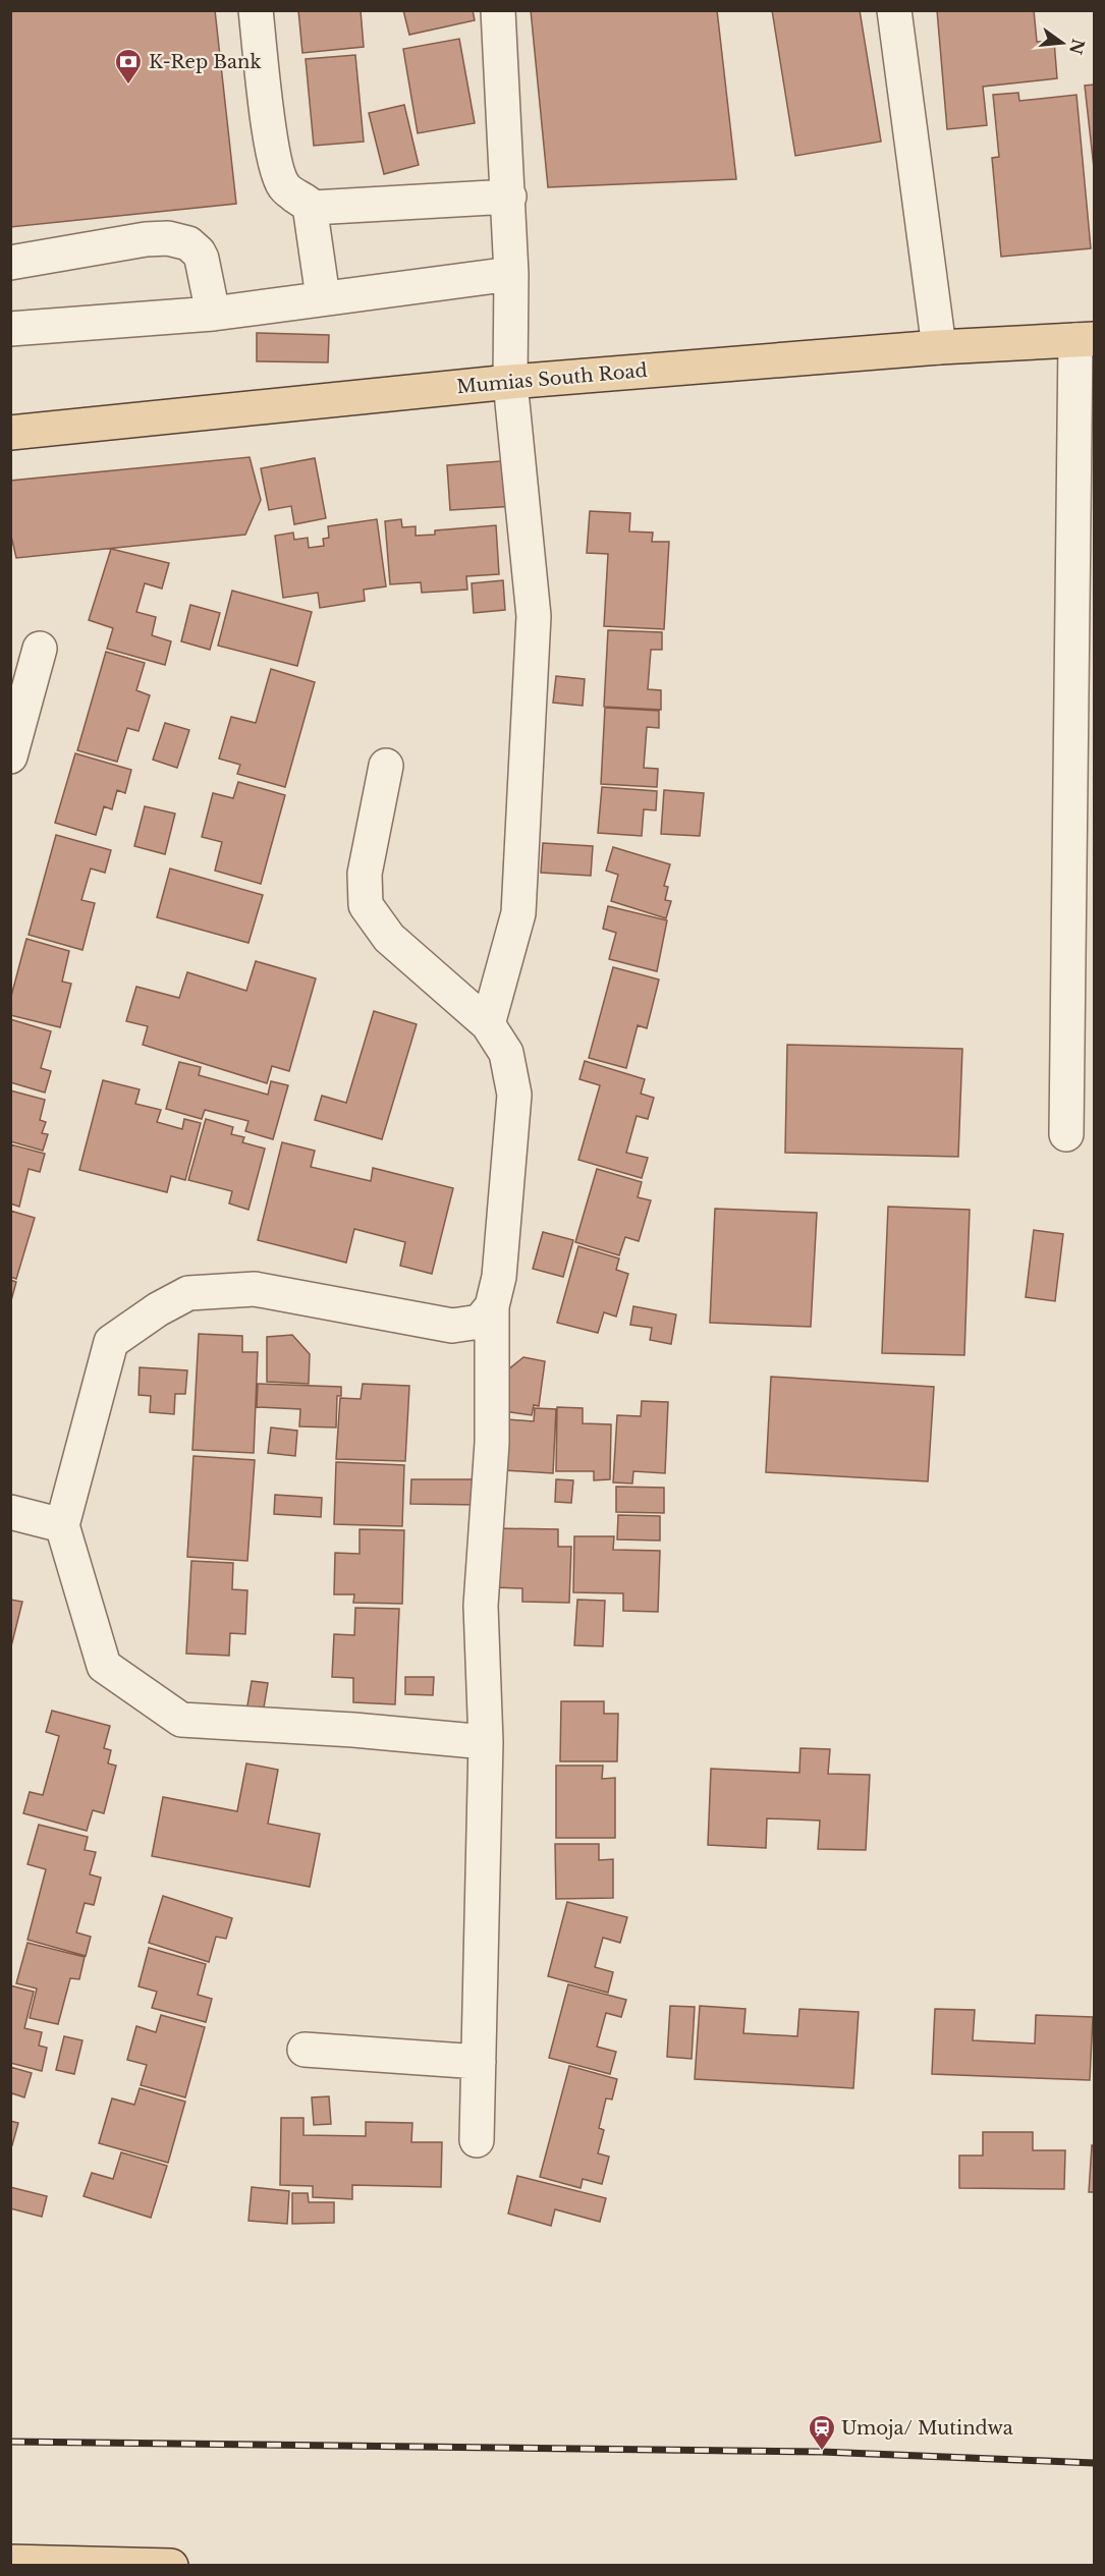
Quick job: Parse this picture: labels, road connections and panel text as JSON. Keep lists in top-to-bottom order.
{
  "streets": {
    "main road": ["Mumias South Road"]
  },
  "places": {
    "bank": ["K-Rep Bank"],
    "station": ["Umoja/ Mutindwa"]
  },
  "north": "right"
}
